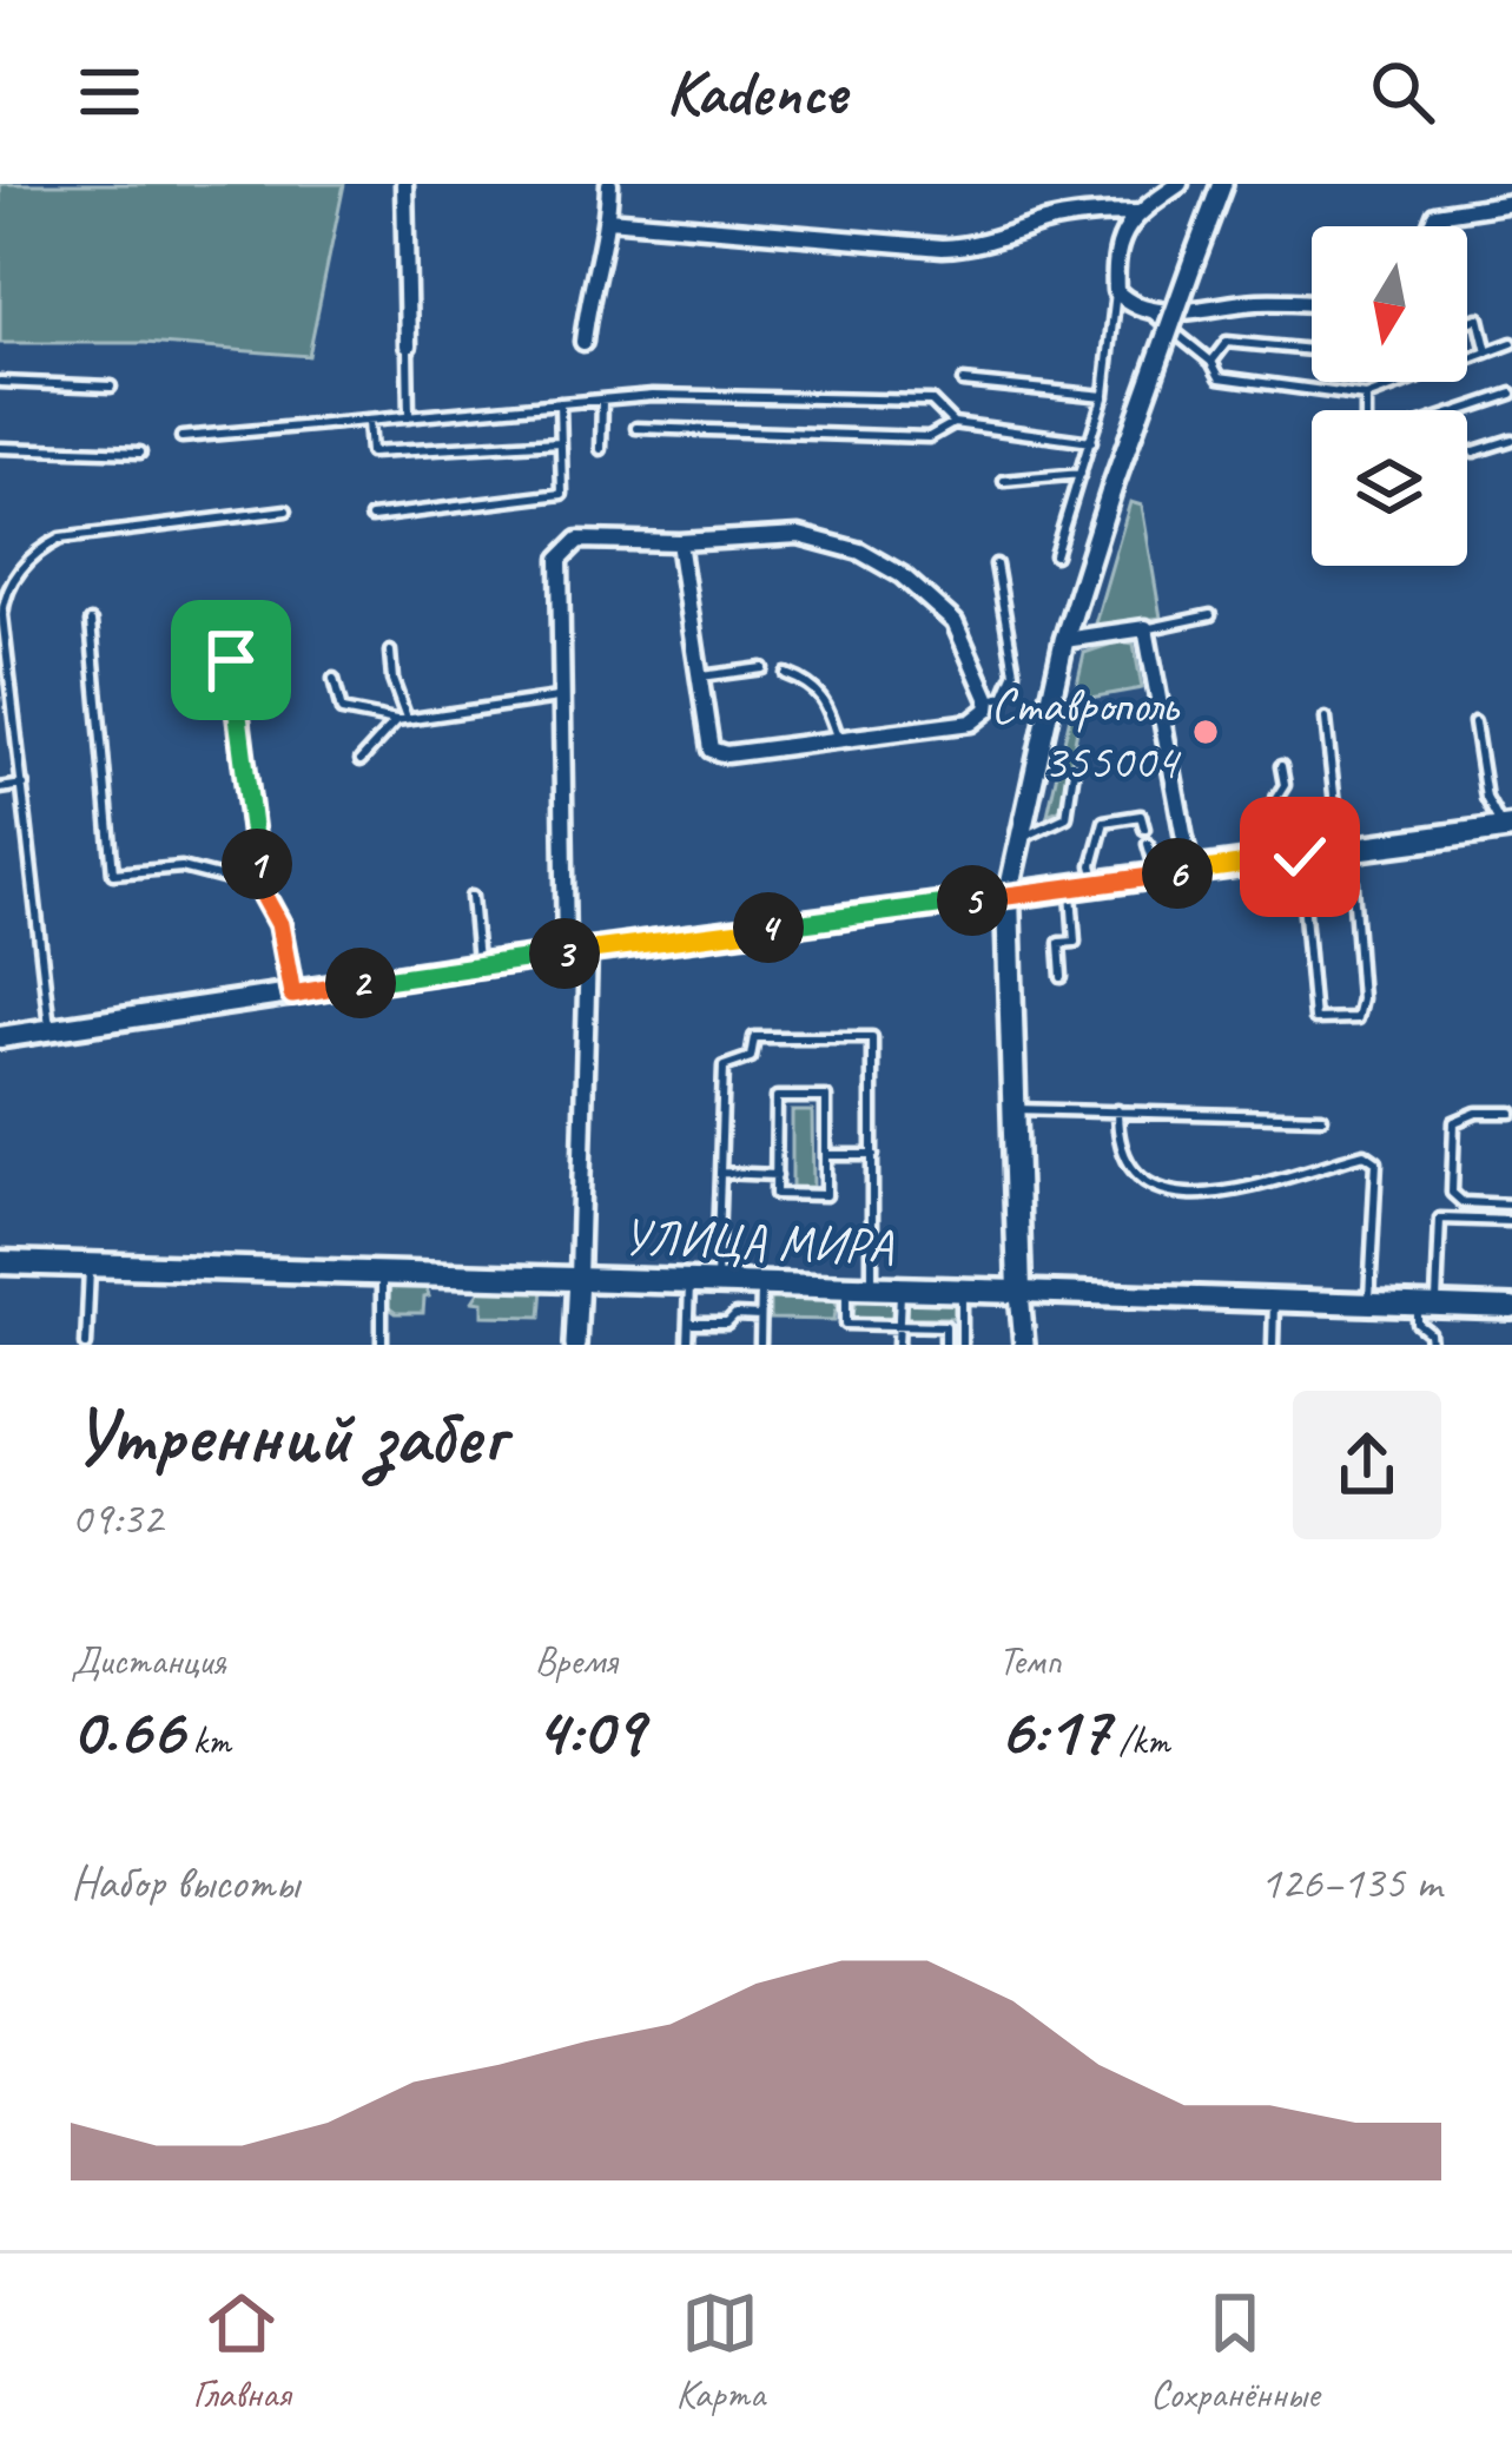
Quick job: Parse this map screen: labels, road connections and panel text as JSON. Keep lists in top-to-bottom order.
{
  "streets": {
    "main road": ["УЛИЦА МИРА"]
  },
  "places": ["Ставрополь 355004"],
  "north": "bottom",
  "page": {
    "header": "Kadence",
    "pins": [
      "1",
      "6",
      "5",
      "4",
      "3",
      "2"
    ],
    "heading": ["Утренний забег", "09:32"],
    "stats": [
      ["Дистанция", "0.66 km"],
      ["Время", "4:09"],
      ["Темп", "6:17 /km"]
    ],
    "chart": ["Набор высоты", "126–135 m"],
    "tabs": ["Главная", "Карта", "Сохранённые"]
  }
}
